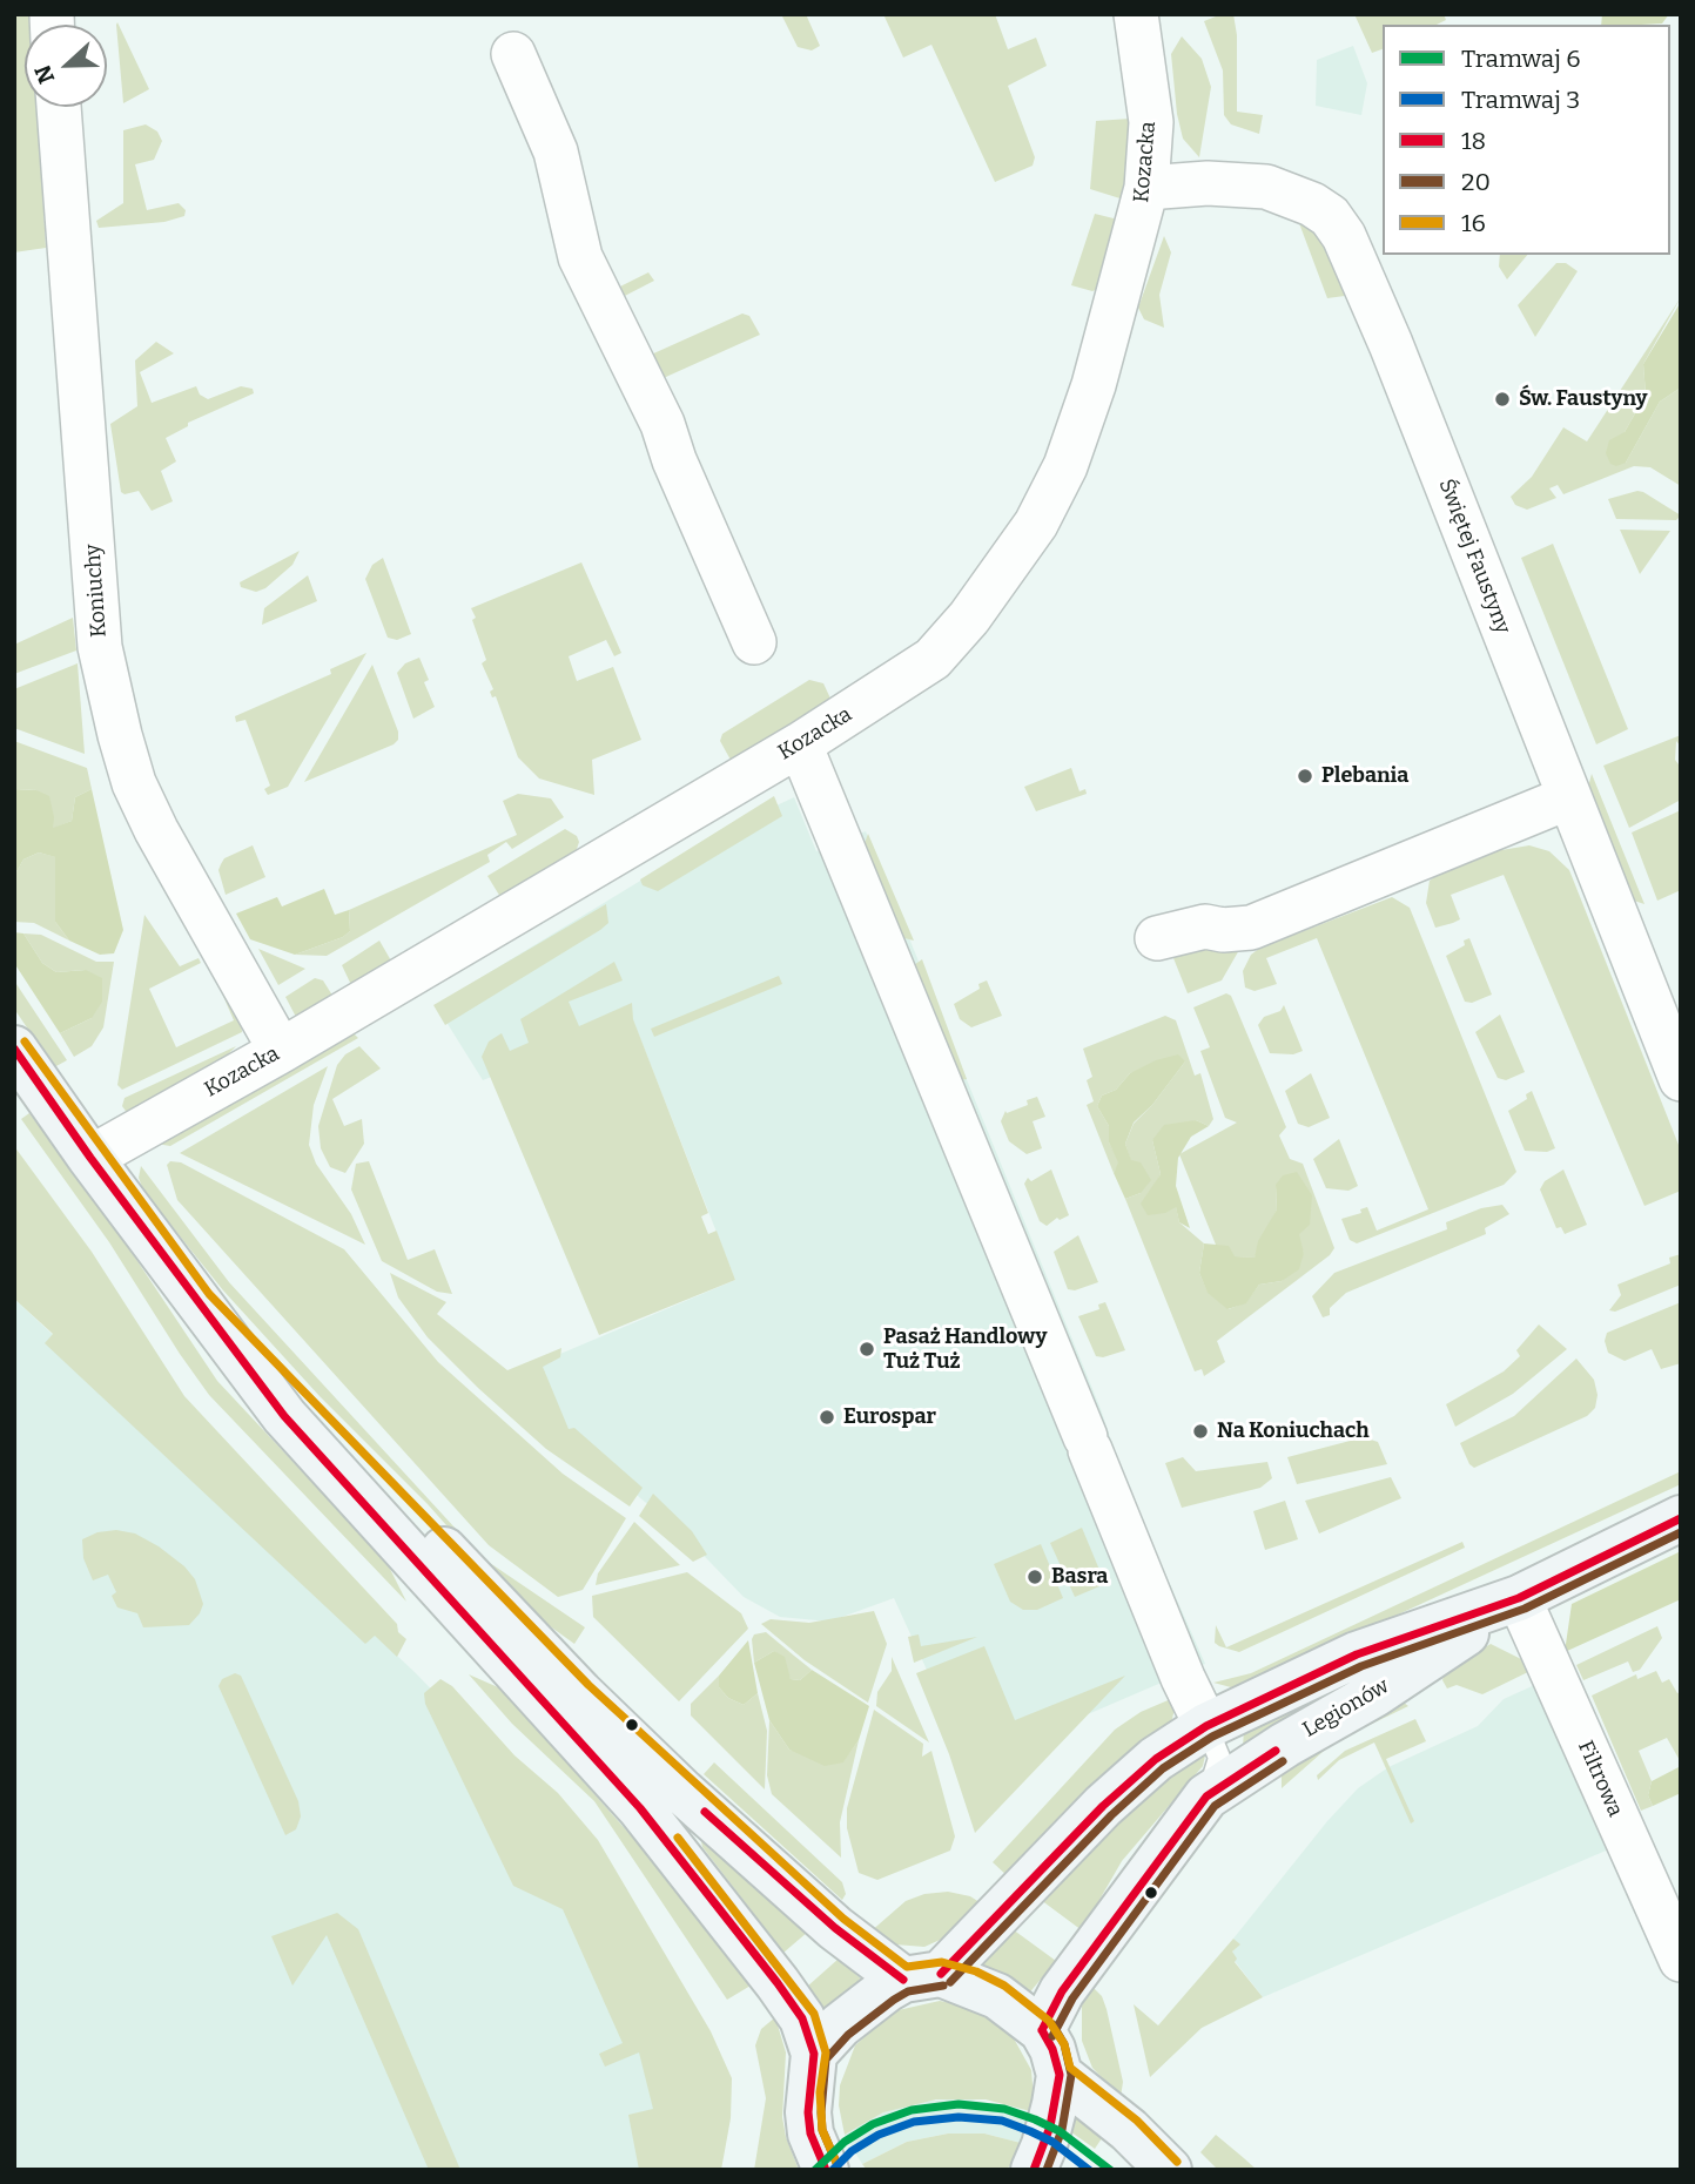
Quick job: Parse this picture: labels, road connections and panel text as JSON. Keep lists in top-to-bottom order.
{
  "streets": {
    "street": [
      "Kozacka",
      "Świętej Faustyny",
      "Koniuchy",
      "Legionów",
      "Filtrowa"
    ]
  },
  "crossings": [
    ["Kozacka", "Świętej Faustyny"],
    ["Kozacka", "Koniuchy"],
    ["Legionów", "Filtrowa"]
  ],
  "places": [
    "Św. Faustyny",
    "Plebania",
    "Pasaż Handlowy Tuż Tuż",
    "Eurospar",
    "Na Koniuchach",
    "Basra"
  ],
  "lines": [
    "transit line 16",
    "transit line 18",
    "transit line 20",
    "tram line 6",
    "tram line 3"
  ],
  "legend": [
    "Tramwaj 6",
    "Tramwaj 3",
    "18",
    "20",
    "16"
  ],
  "north": "left"
}
